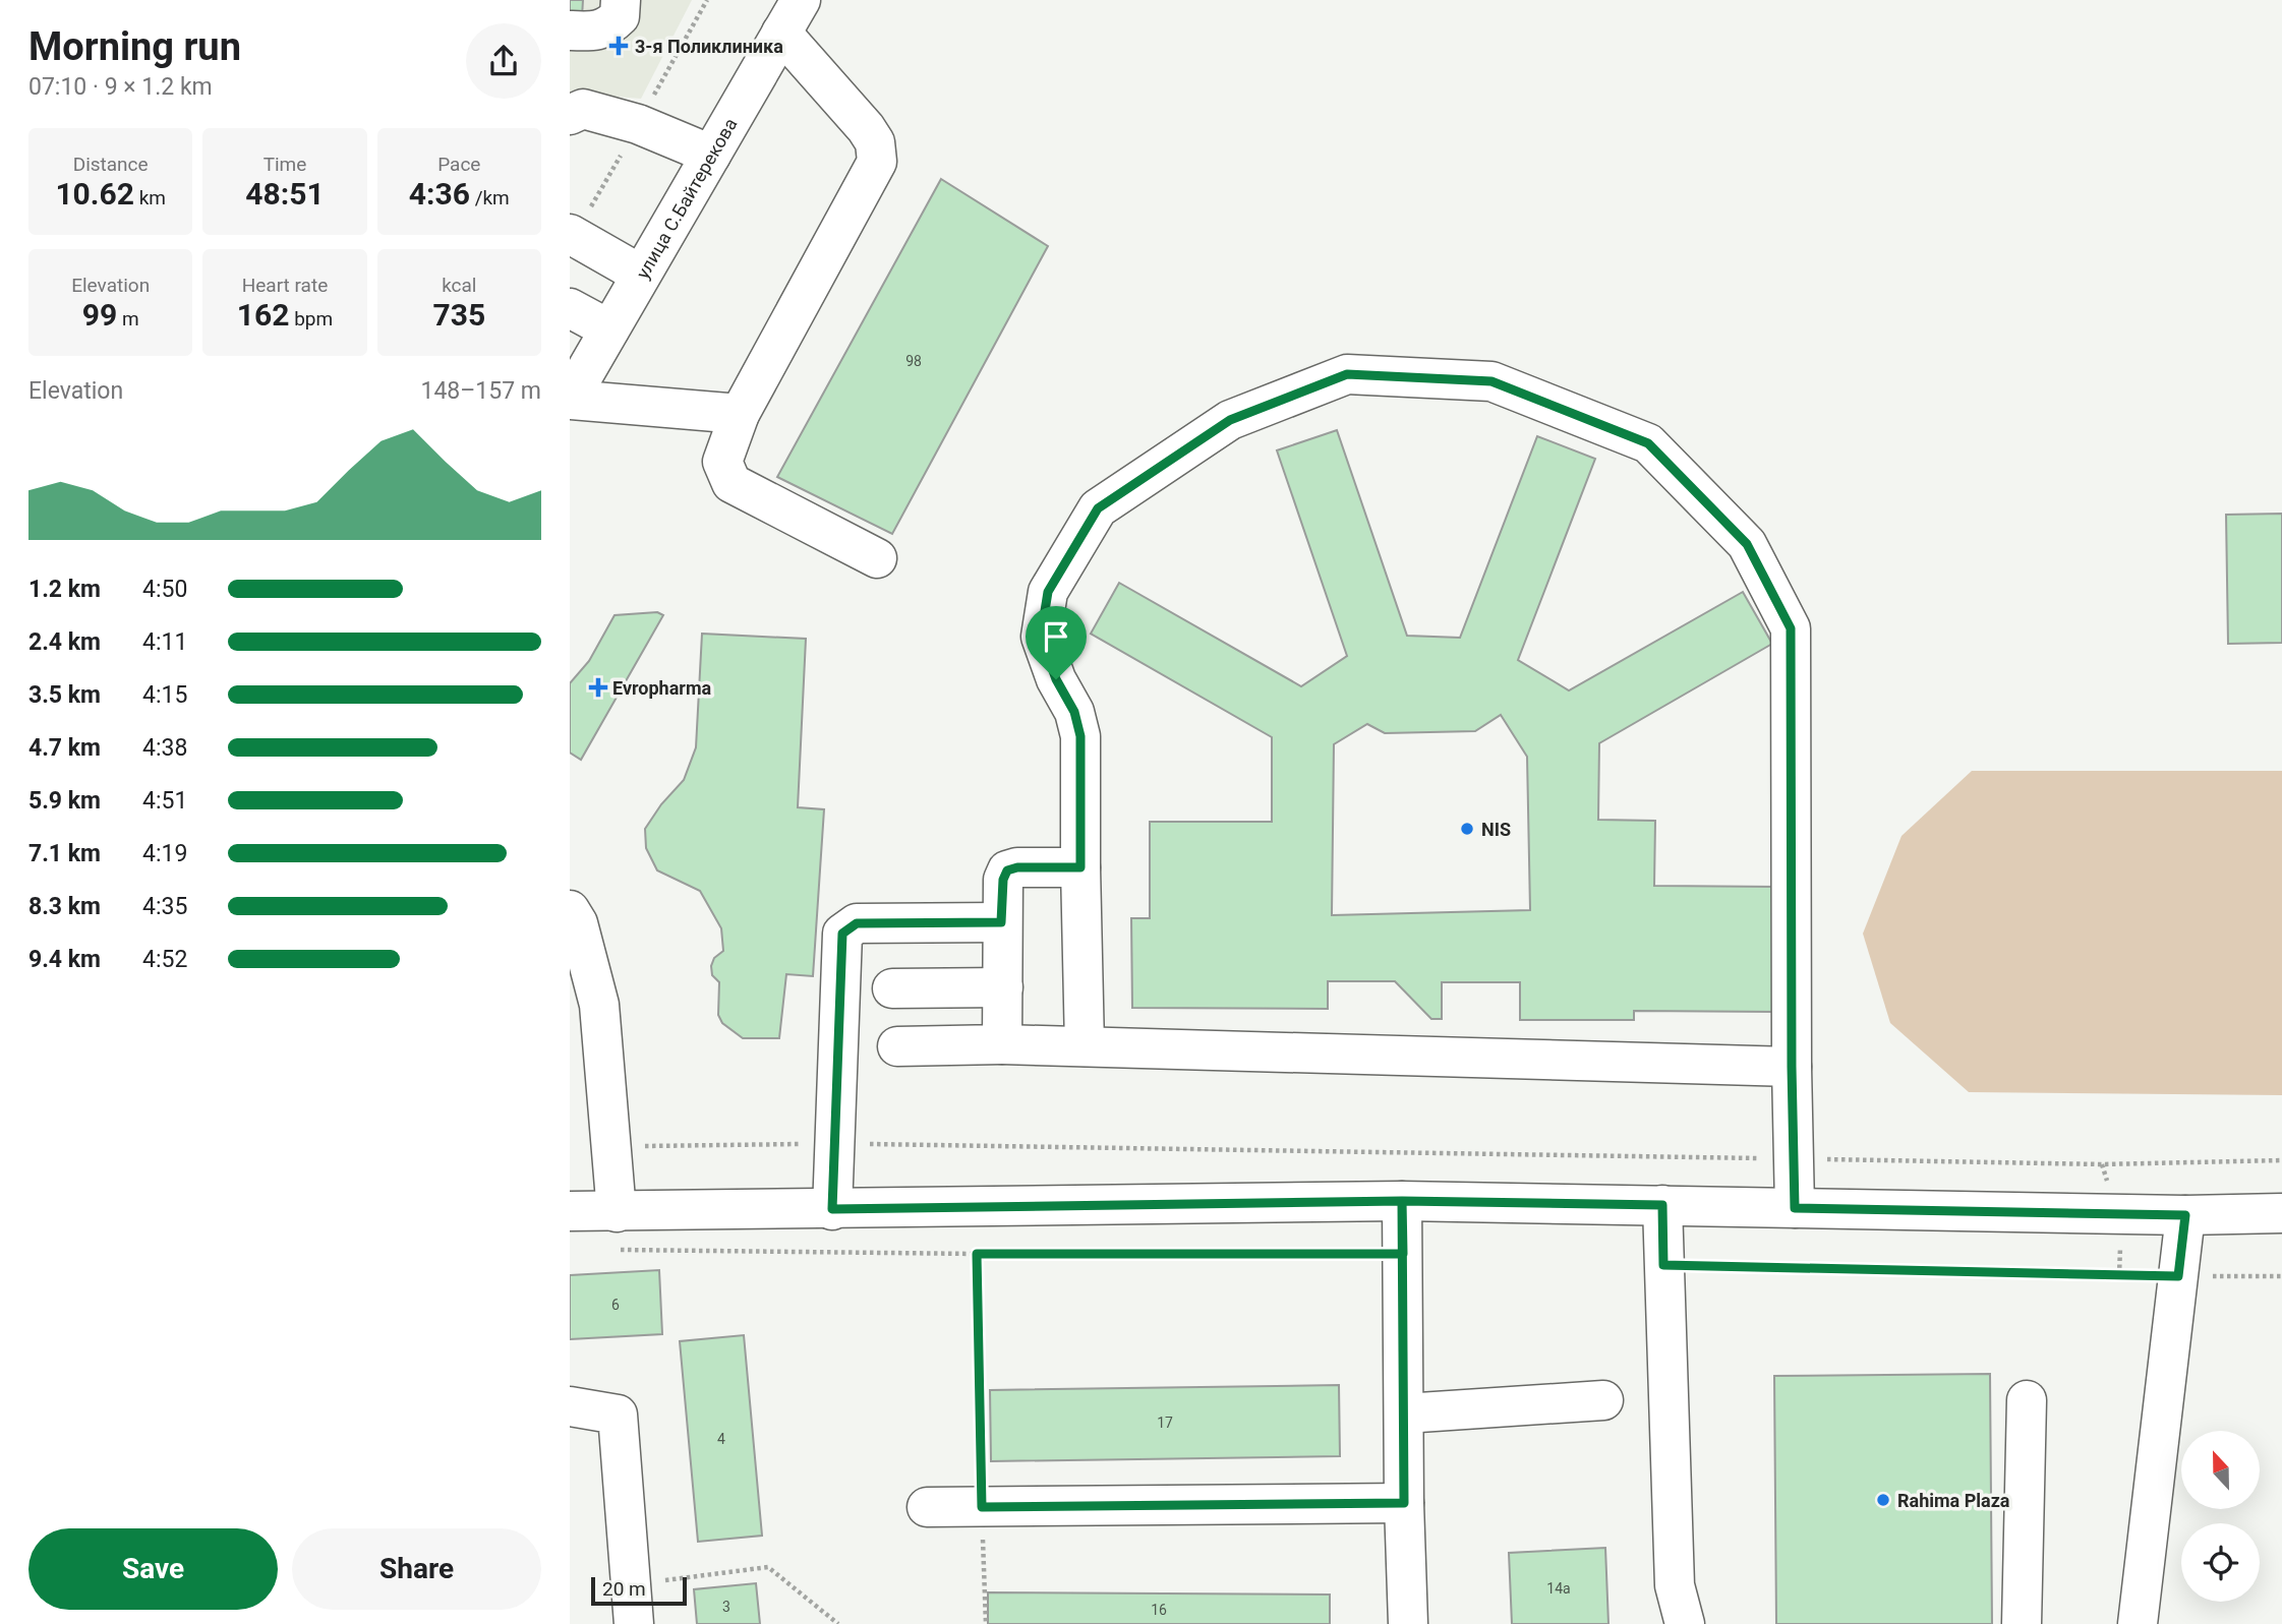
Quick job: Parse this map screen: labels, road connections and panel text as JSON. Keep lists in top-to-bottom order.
{
  "streets": {
    "street": ["улица С.Байтерекова"]
  },
  "places": {
    "health": ["3-я Поликлиника", "Evropharma"],
    "other": ["NIS", "Rahima Plaza"]
  },
  "house_numbers": [
    "98",
    "6",
    "17",
    "4",
    "14а",
    "3",
    "16"
  ],
  "scale_bar": "20 m",
  "north": "top",
  "page": {
    "heading": ["Morning run", "07:10 · 9 × 1.2 km"],
    "stats": [
      ["Distance", "10.62 km"],
      ["Time", "48:51"],
      ["Pace", "4:36 /km"],
      ["Elevation", "99 m"],
      ["Heart rate", "162 bpm"],
      ["kcal", "735"]
    ],
    "chart": ["Elevation", "148–157 m"],
    "list": [
      {
        "name": "1.2 km",
        "note": "4:50"
      },
      {
        "name": "2.4 km",
        "note": "4:11"
      },
      {
        "name": "3.5 km",
        "note": "4:15"
      },
      {
        "name": "4.7 km",
        "note": "4:38"
      },
      {
        "name": "5.9 km",
        "note": "4:51"
      },
      {
        "name": "7.1 km",
        "note": "4:19"
      },
      {
        "name": "8.3 km",
        "note": "4:35"
      },
      {
        "name": "9.4 km",
        "note": "4:52"
      }
    ],
    "buttons": ["Save", "Share"],
    "scale": "20 m"
  }
}
